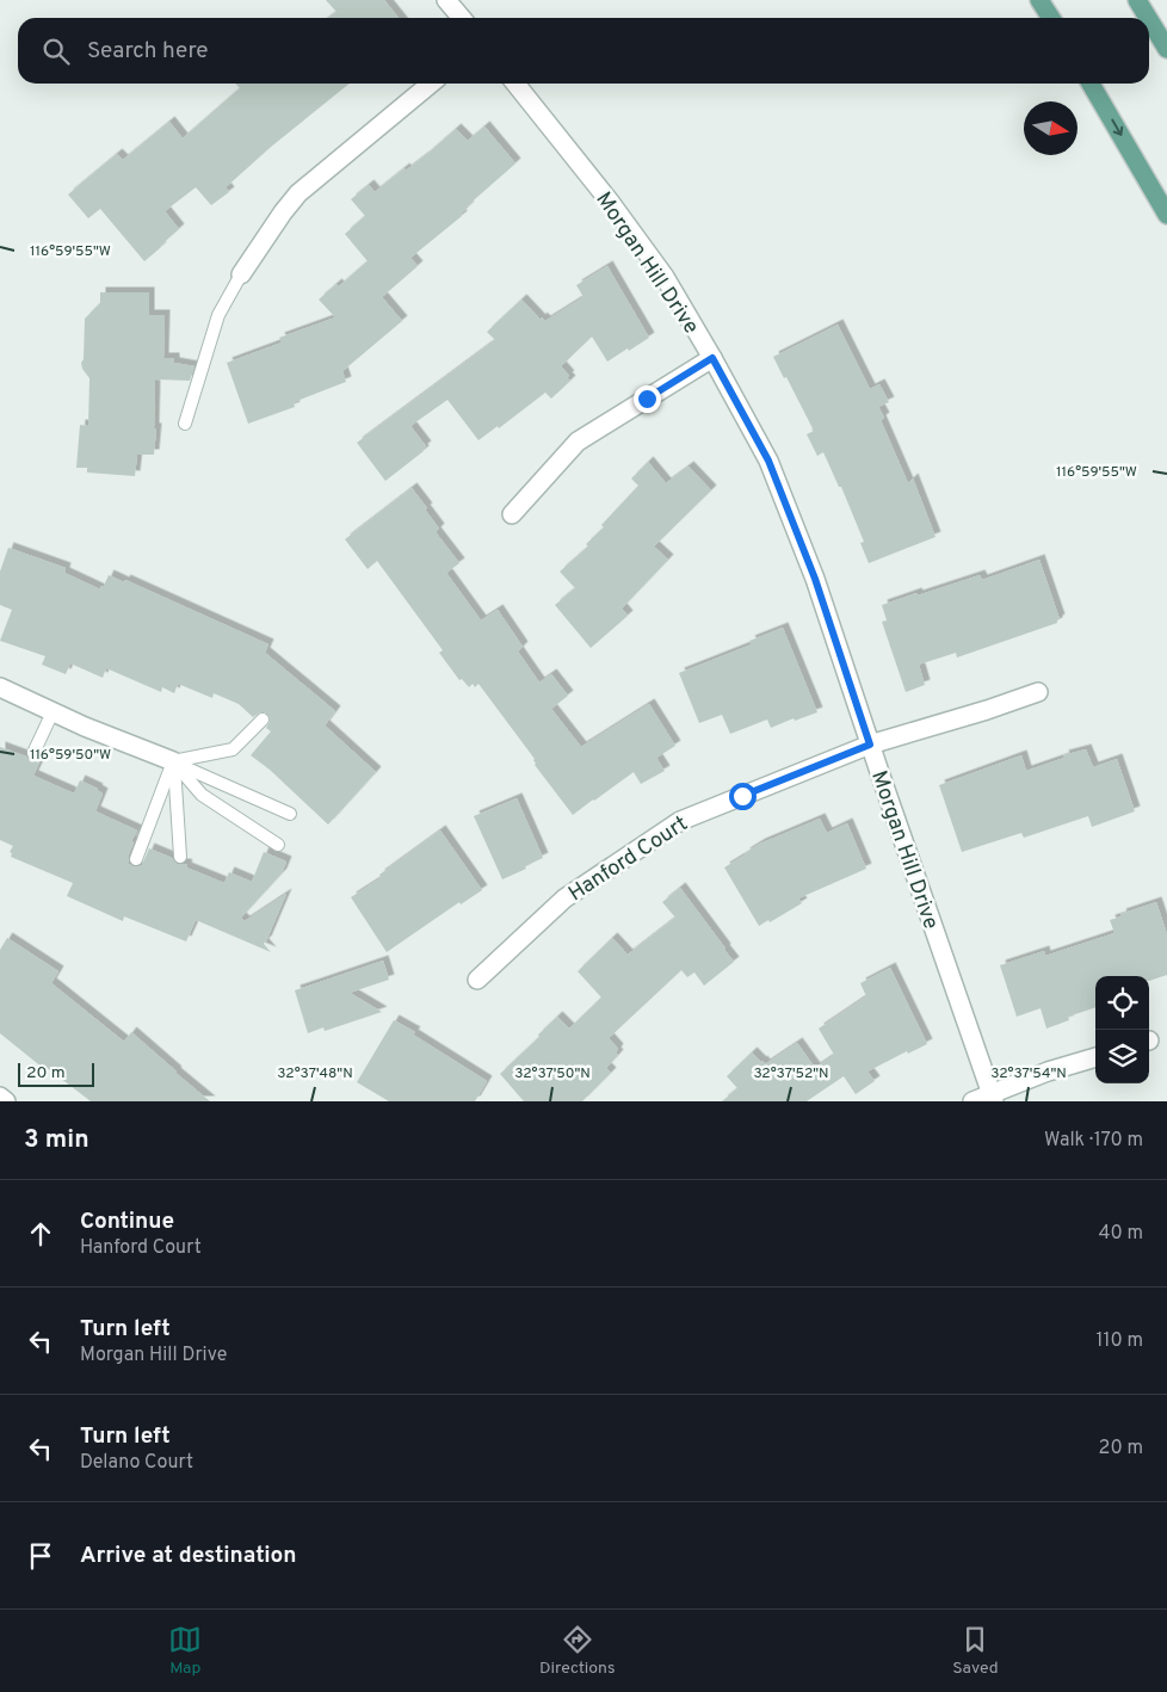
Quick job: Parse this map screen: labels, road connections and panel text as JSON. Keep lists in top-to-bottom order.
{
  "streets": {
    "street": ["Morgan Hill Drive", "Hanford Court"]
  },
  "crossings": [
    ["Morgan Hill Drive", "Hanford Court"]
  ],
  "scale_bar": "20 m",
  "north": "right",
  "page": {
    "search": "Search here",
    "scale": "20 m",
    "heading": ["3 min", "Walk · 170 m"],
    "list": [
      ["Continue", "Hanford Court", "40 m"],
      ["Turn left", "Morgan Hill Drive", "110 m"],
      ["Turn left", "Delano Court", "20 m"],
      "Arrive at destination"
    ],
    "nav": ["Map", "Directions", "Saved"]
  },
  "coordinates": [
    "116°59'55\"W",
    "116°59'50\"W",
    "32°37'48\"N",
    "32°37'50\"N",
    "32°37'52\"N",
    "32°37'54\"N"
  ]
}
